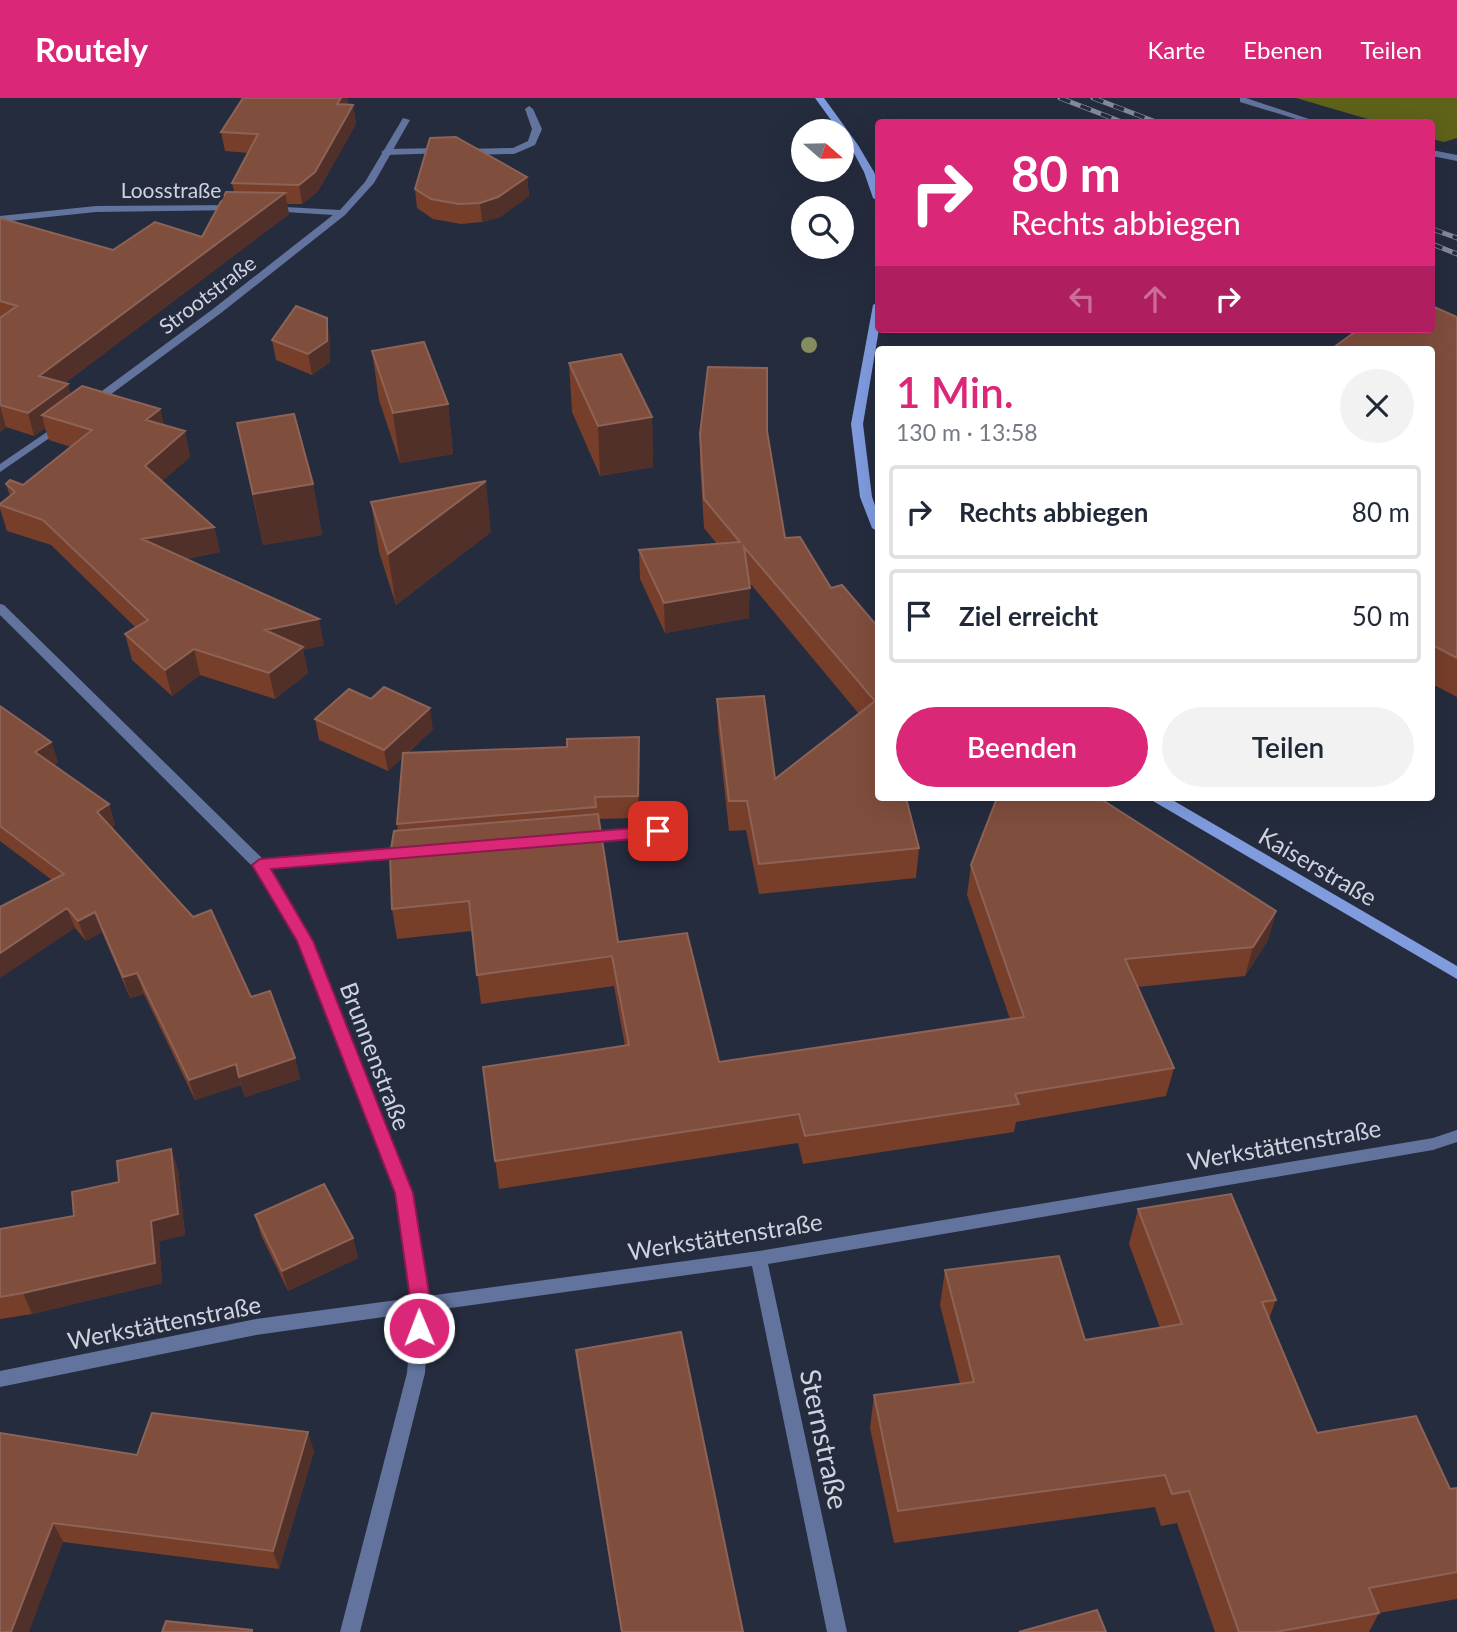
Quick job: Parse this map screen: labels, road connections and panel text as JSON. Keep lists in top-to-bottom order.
{
  "streets": {
    "main road": ["Kaiserstraße"],
    "street": [
      "Loosstraße",
      "Strootstraße",
      "Brunnenstraße",
      "Werkstättenstraße",
      "Sternstraße"
    ]
  },
  "crossings": [
    ["Loosstraße", "Strootstraße"],
    ["Brunnenstraße", "Werkstättenstraße"],
    ["Werkstättenstraße", "Sternstraße"]
  ],
  "north": "right",
  "page": {
    "header": "Routely",
    "nav": ["Karte", "Ebenen", "Teilen"],
    "turn": ["80 m", "Rechts abbiegen"],
    "heading": ["1 Min.", "130 m · 13:58"],
    "list": [
      {
        "name": "Rechts abbiegen",
        "value": "80 m"
      },
      {
        "name": "Ziel erreicht",
        "value": "50 m"
      }
    ],
    "buttons": ["Beenden", "Teilen"]
  }
}
